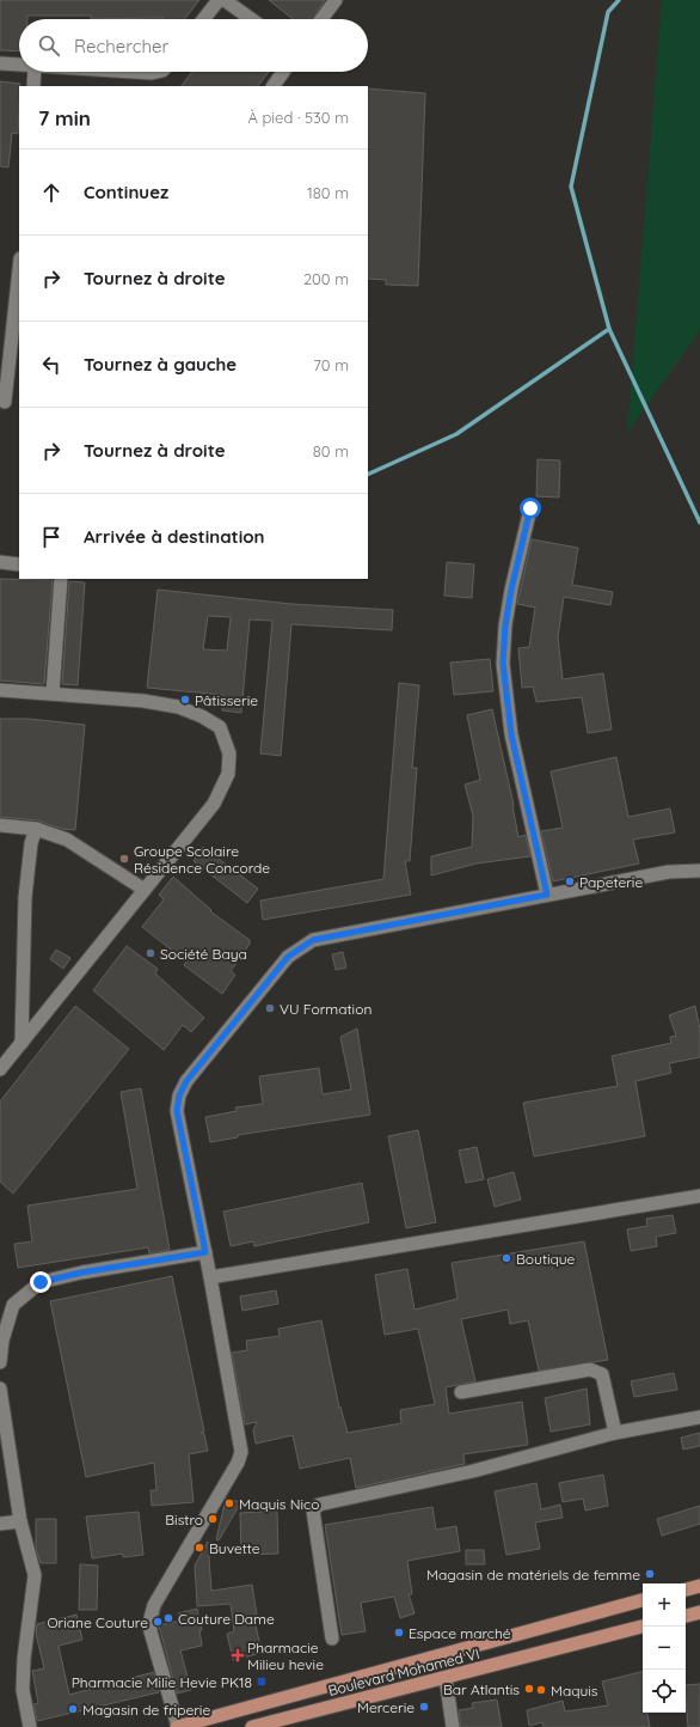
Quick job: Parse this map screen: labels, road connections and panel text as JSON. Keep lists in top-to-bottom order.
{
  "streets": {
    "main road": ["Boulevard Mohamed VI"]
  },
  "places": {
    "other": [
      "Pâtisserie",
      "Groupe Scolaire Résidence Concorde",
      "Papeterie",
      "Société Baya",
      "VU Formation",
      "Boutique",
      "Maquis Nico",
      "Bistro",
      "Buvette",
      "Magasin de matériels de femme",
      "Couture Dame",
      "Oriane Couture",
      "Espace marché",
      "Bar Atlantis",
      "Maquis",
      "Mercerie",
      "Magasin de friperie"
    ],
    "health": ["Pharmacie Milieu hevie"],
    "transit": ["Pharmacie Milie Hevie PK18"]
  },
  "page": {
    "search": "Rechercher",
    "heading": ["7 min", "À pied · 530 m"],
    "list": [
      ["Continuez", "180 m"],
      ["Tournez à droite", "200 m"],
      ["Tournez à gauche", "70 m"],
      ["Tournez à droite", "80 m"],
      "Arrivée à destination"
    ],
    "map_buttons": ["+", "−"]
  }
}
